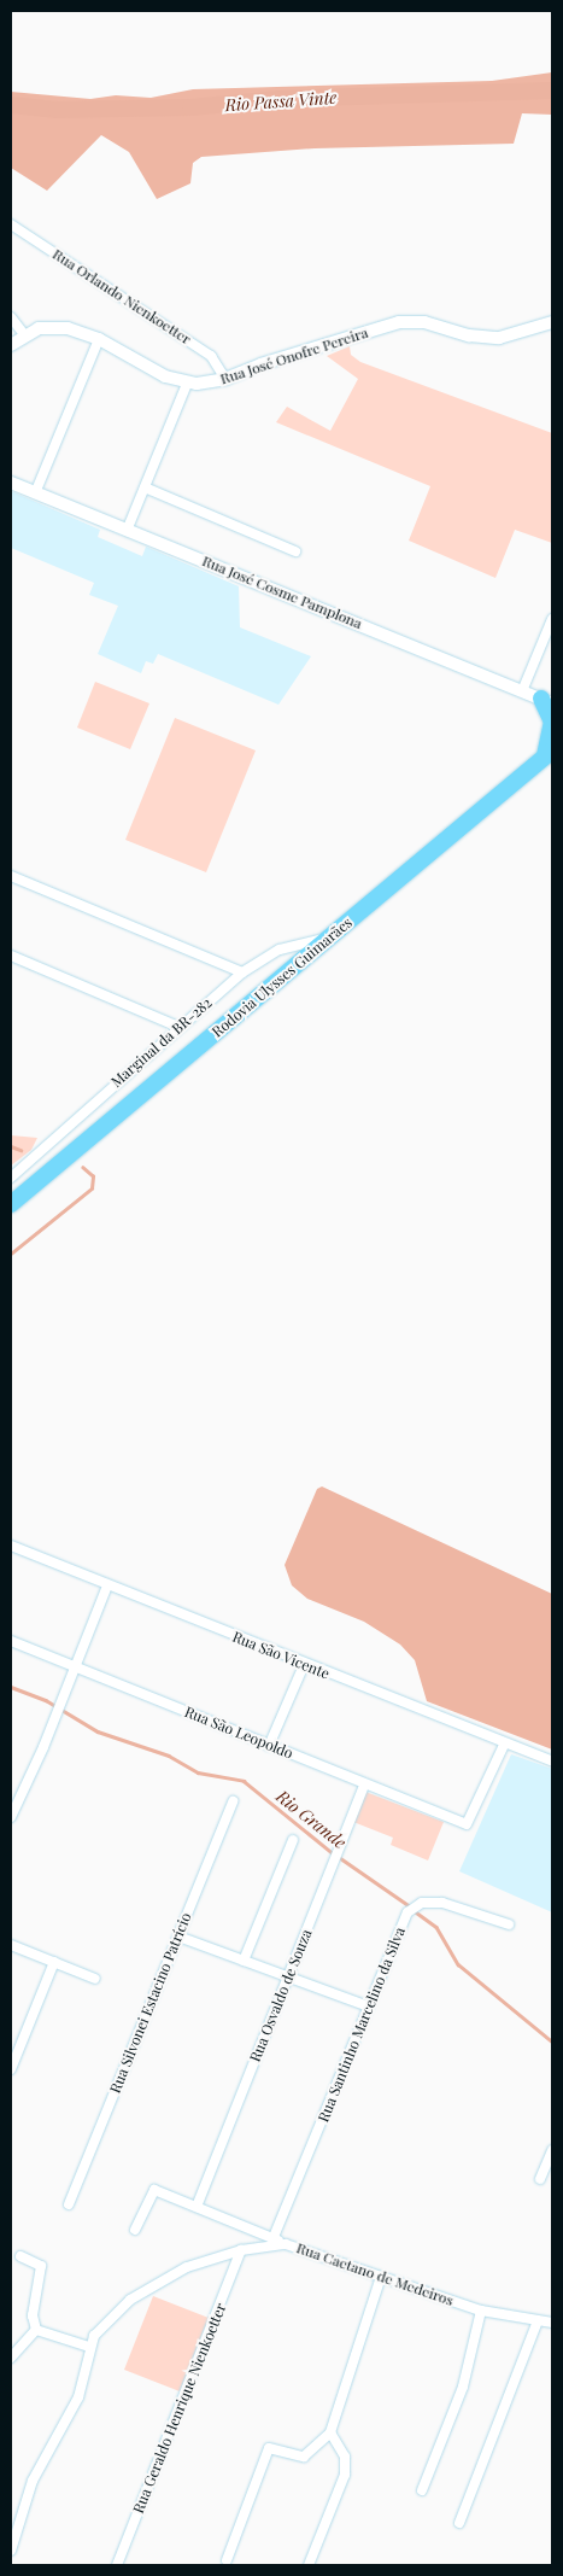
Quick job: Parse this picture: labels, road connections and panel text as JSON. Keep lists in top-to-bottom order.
{
  "streets": {
    "highway": ["Rodovia Ulysses Guimarães"],
    "street": [
      "Rua Orlando Nienkoetter",
      "Rua José Onofre Pereira",
      "Rua José Cosme Pamplona",
      "Marginal da BR-282",
      "Rua São Vicente",
      "Rua São Leopoldo",
      "Rua Osvaldo de Souza",
      "Rua Silvonei Estacino Patrício",
      "Rua Santinho Marcelino da Silva",
      "Rua Caetano de Medeiros",
      "Rua Geraldo Henrique Nienkoetter"
    ]
  },
  "crossings": [
    ["Rua Orlando Nienkoetter", "Rua José Onofre Pereira"],
    ["Rodovia Ulysses Guimarães", "Marginal da BR-282"],
    ["Rua São Vicente", "Rua São Leopoldo"],
    ["Rua São Leopoldo", "Rua Osvaldo de Souza"],
    ["Rua Caetano de Medeiros", "Rua Geraldo Henrique Nienkoetter"]
  ],
  "water": ["Rio Passa Vinte", "Rio Grande"]
}
